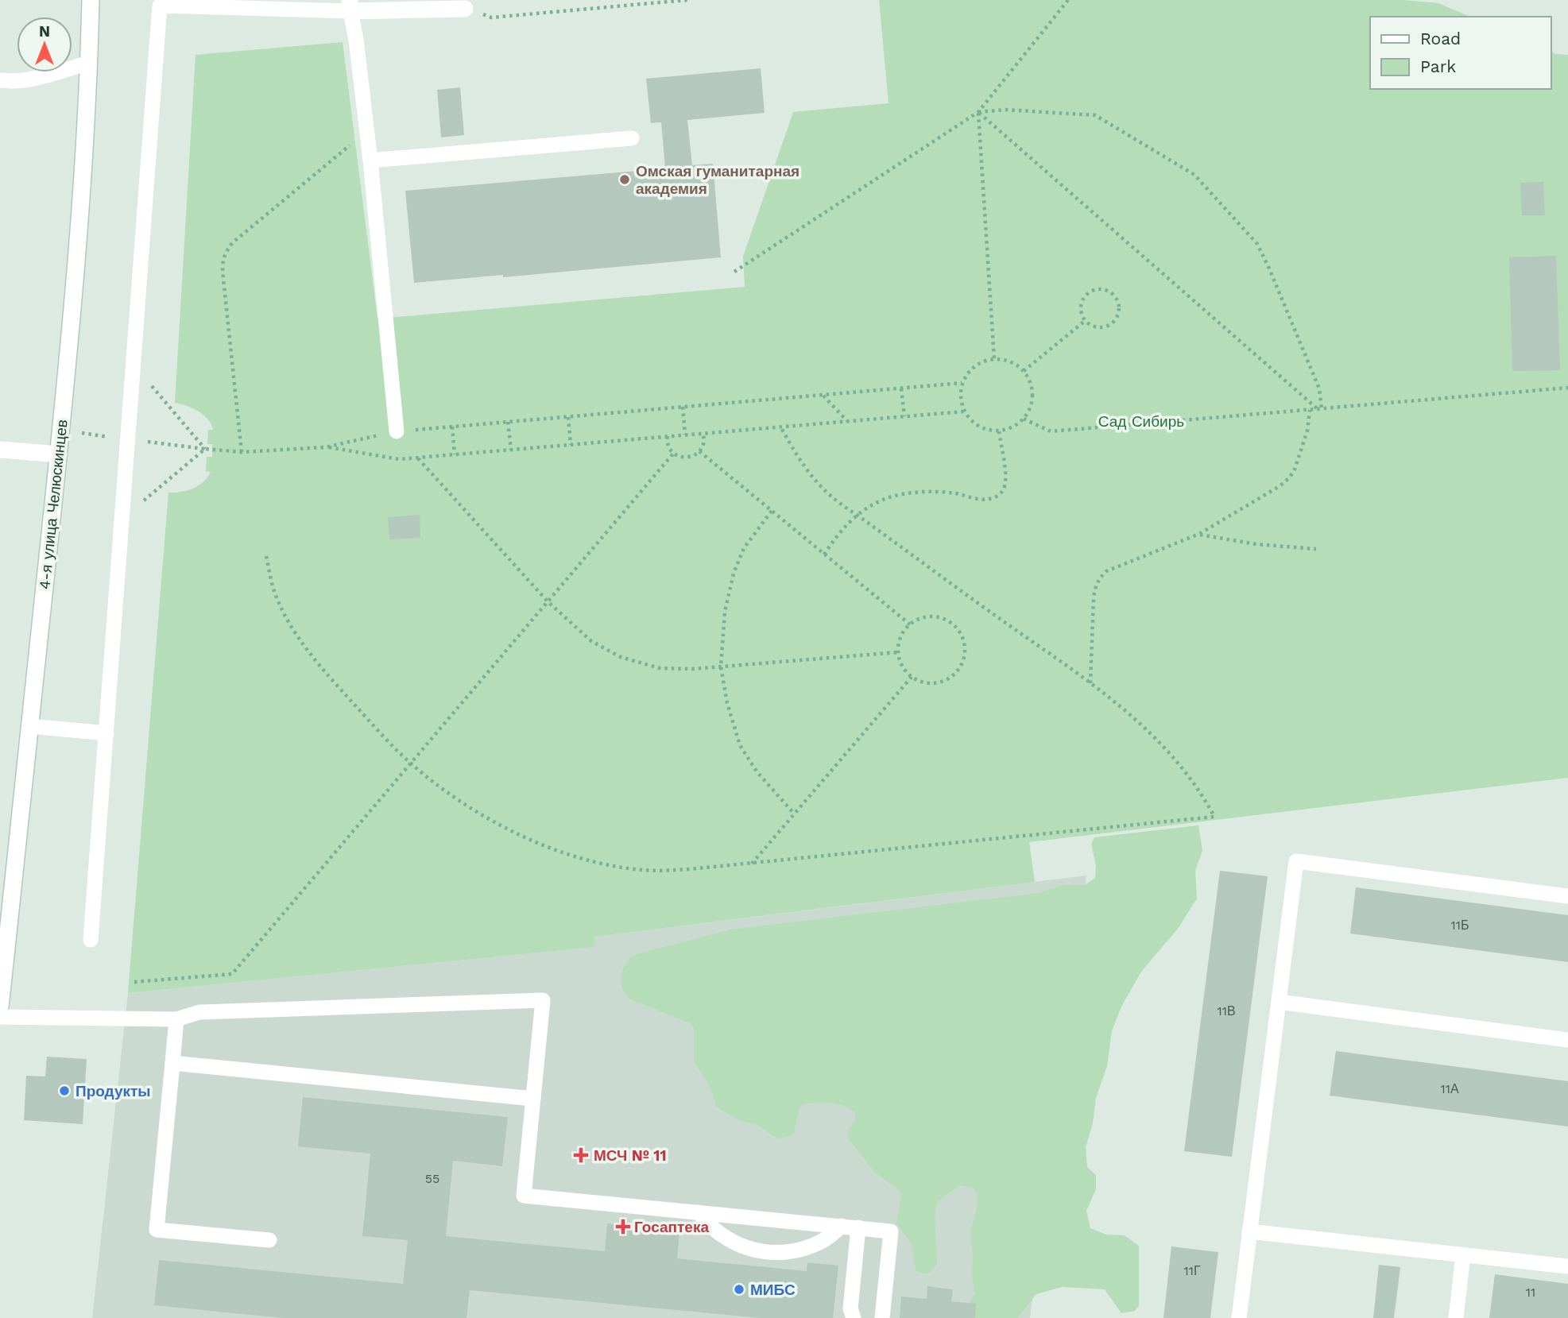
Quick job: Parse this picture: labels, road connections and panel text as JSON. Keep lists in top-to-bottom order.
{
  "streets": {
    "main road": ["4-я улица Челюскинцев"]
  },
  "parks": ["Сад Сибирь"],
  "places": {
    "other": ["Омская гуманитарная академия", "Продукты", "МИБС"],
    "health": ["МСЧ № 11", "Госаптека"]
  },
  "house_numbers": [
    "11Б",
    "11В",
    "11А",
    "55",
    "11Г",
    "11"
  ],
  "legend": ["Road", "Park"],
  "north": "top"
}
